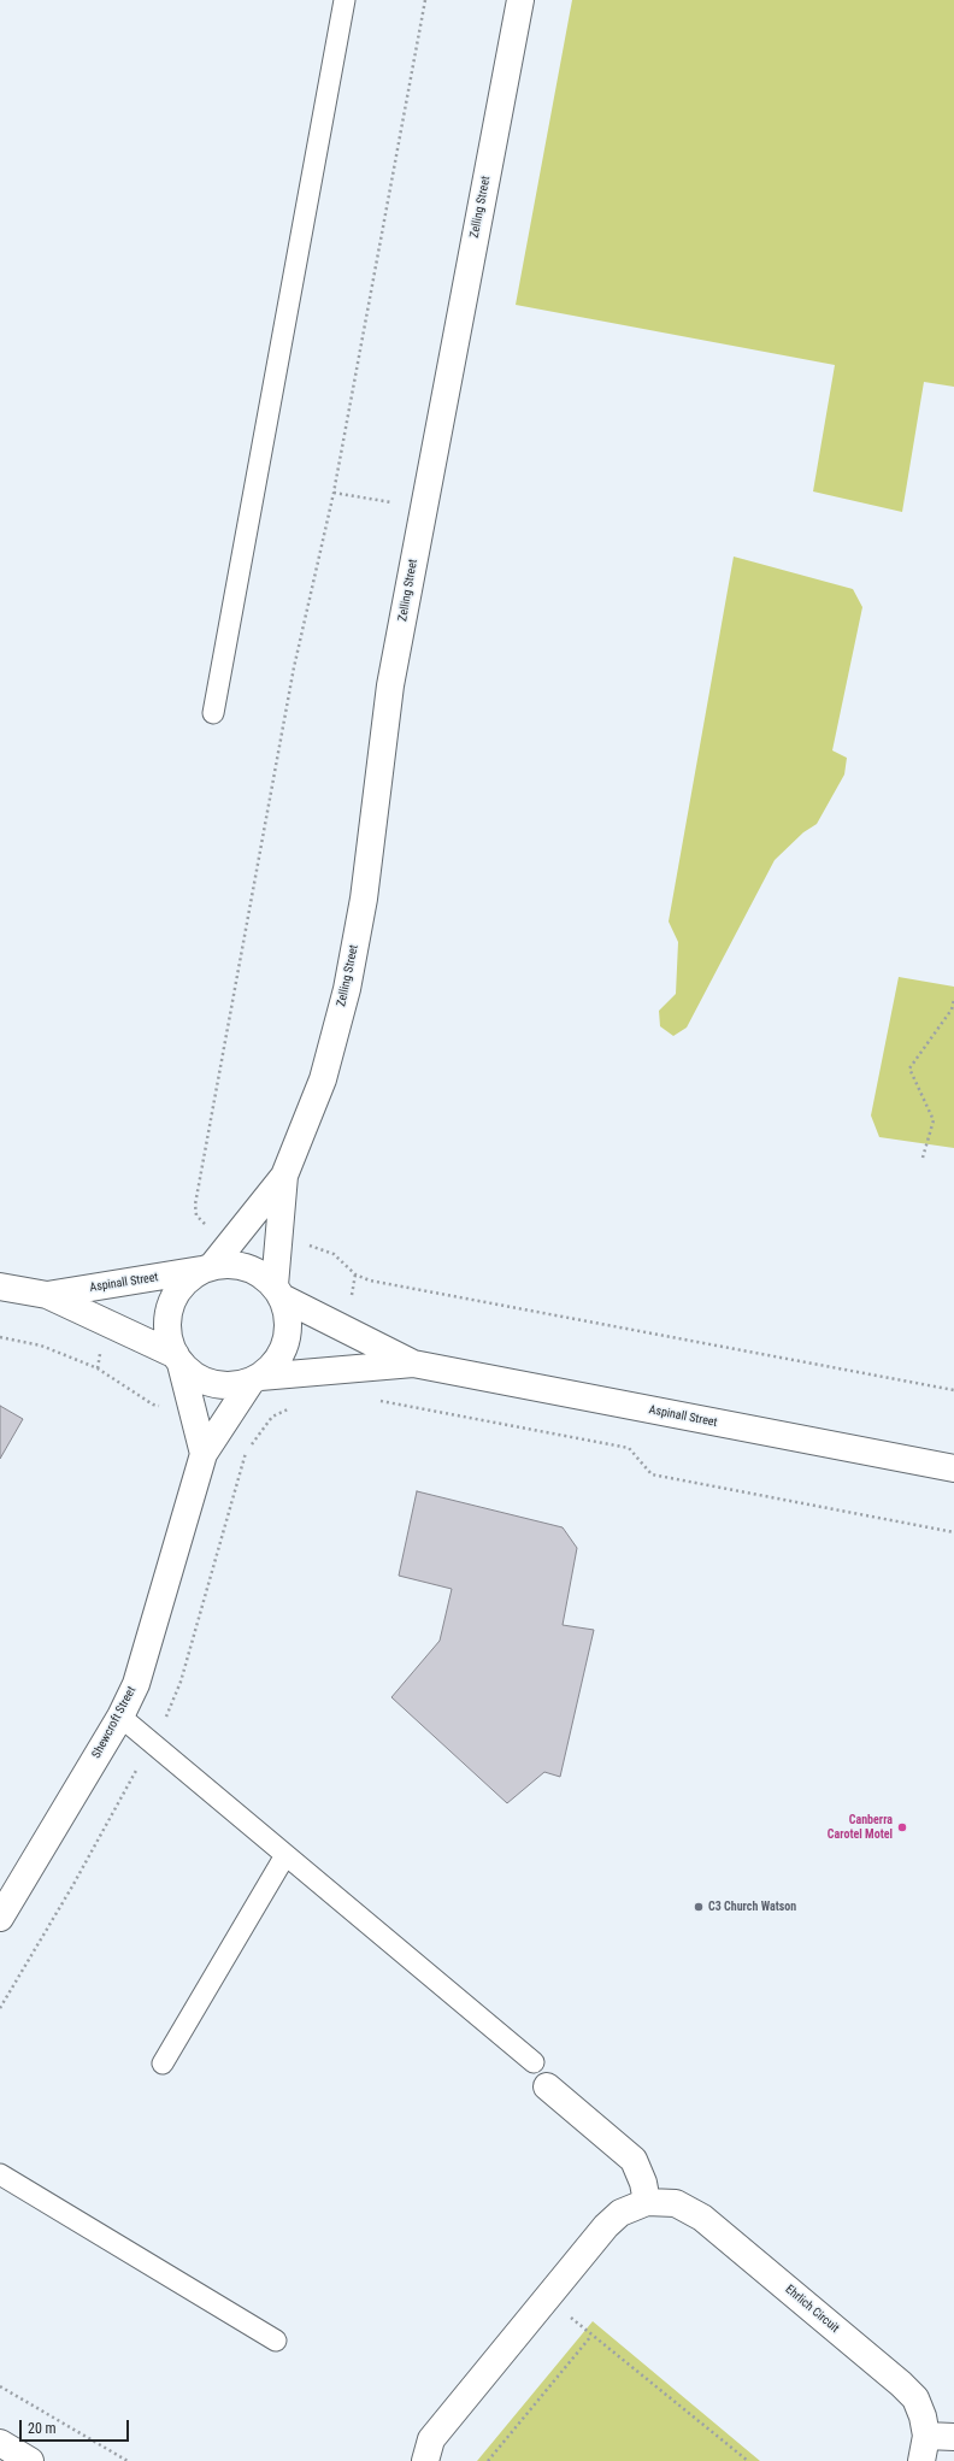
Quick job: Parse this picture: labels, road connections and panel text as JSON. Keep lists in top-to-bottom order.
{
  "streets": {
    "street": [
      "Zelling Street",
      "Aspinall Street",
      "Shewcroft Street",
      "Ehrlich Circuit"
    ]
  },
  "crossings": [
    ["Zelling Street", "Aspinall Street"],
    ["Zelling Street", "Shewcroft Street"],
    ["Aspinall Street", "Shewcroft Street"]
  ],
  "places": ["Canberra Carotel Motel", "C3 Church Watson"],
  "scale_bar": "20 m"
}
